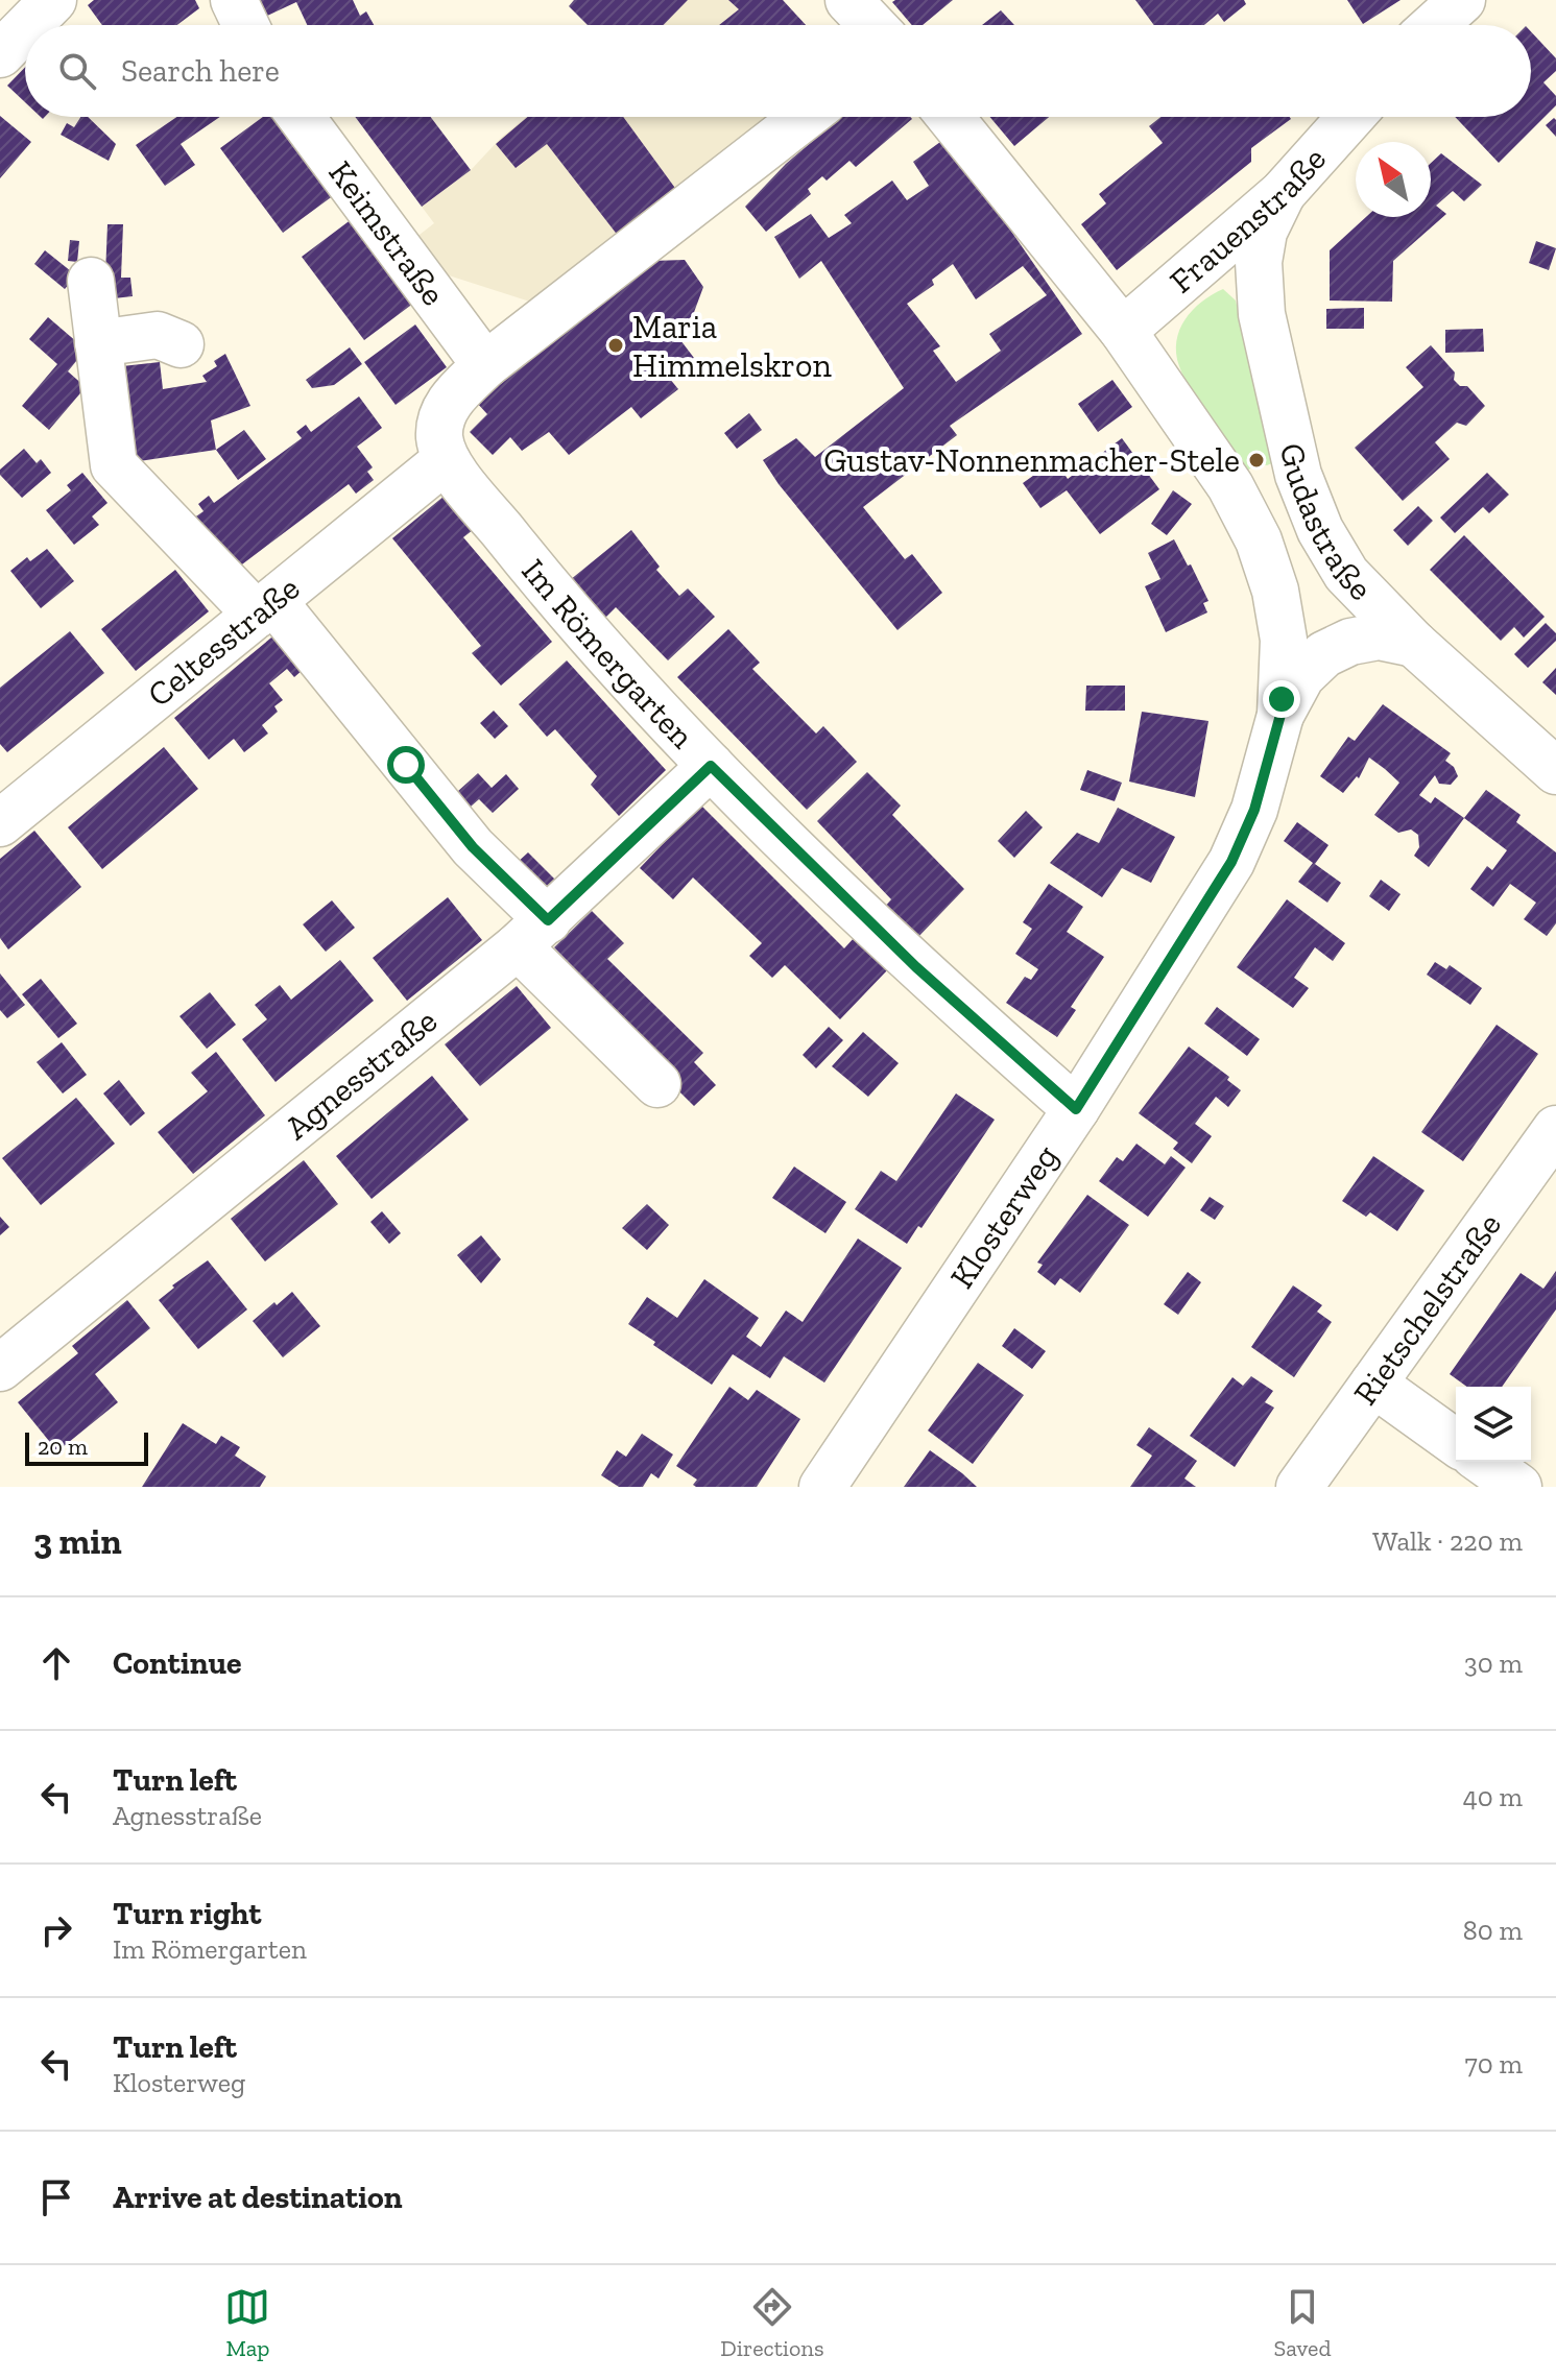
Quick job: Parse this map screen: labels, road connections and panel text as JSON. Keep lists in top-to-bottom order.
{
  "streets": {
    "street": [
      "Frauenstraße",
      "Keimstraße",
      "Gudastraße",
      "Celtesstraße",
      "Im Römergarten",
      "Agnesstraße",
      "Klosterweg",
      "Rietschelstraße"
    ]
  },
  "crossings": [
    ["Frauenstraße", "Gudastraße"],
    ["Frauenstraße", "Klosterweg"],
    ["Gudastraße", "Klosterweg"],
    ["Celtesstraße", "Im Römergarten"],
    ["Im Römergarten", "Agnesstraße"],
    ["Im Römergarten", "Klosterweg"]
  ],
  "places": ["Maria Himmelskron", "Gustav-Nonnenmacher-Stele"],
  "scale_bar": "20 m",
  "north": "top left",
  "page": {
    "search": "Search here",
    "scale": "20 m",
    "heading": ["3 min", "Walk · 220 m"],
    "list": [
      ["Continue", "30 m"],
      ["Turn left", "Agnesstraße", "40 m"],
      ["Turn right", "Im Römergarten", "80 m"],
      ["Turn left", "Klosterweg", "70 m"],
      "Arrive at destination"
    ],
    "nav": ["Map", "Directions", "Saved"]
  }
}
